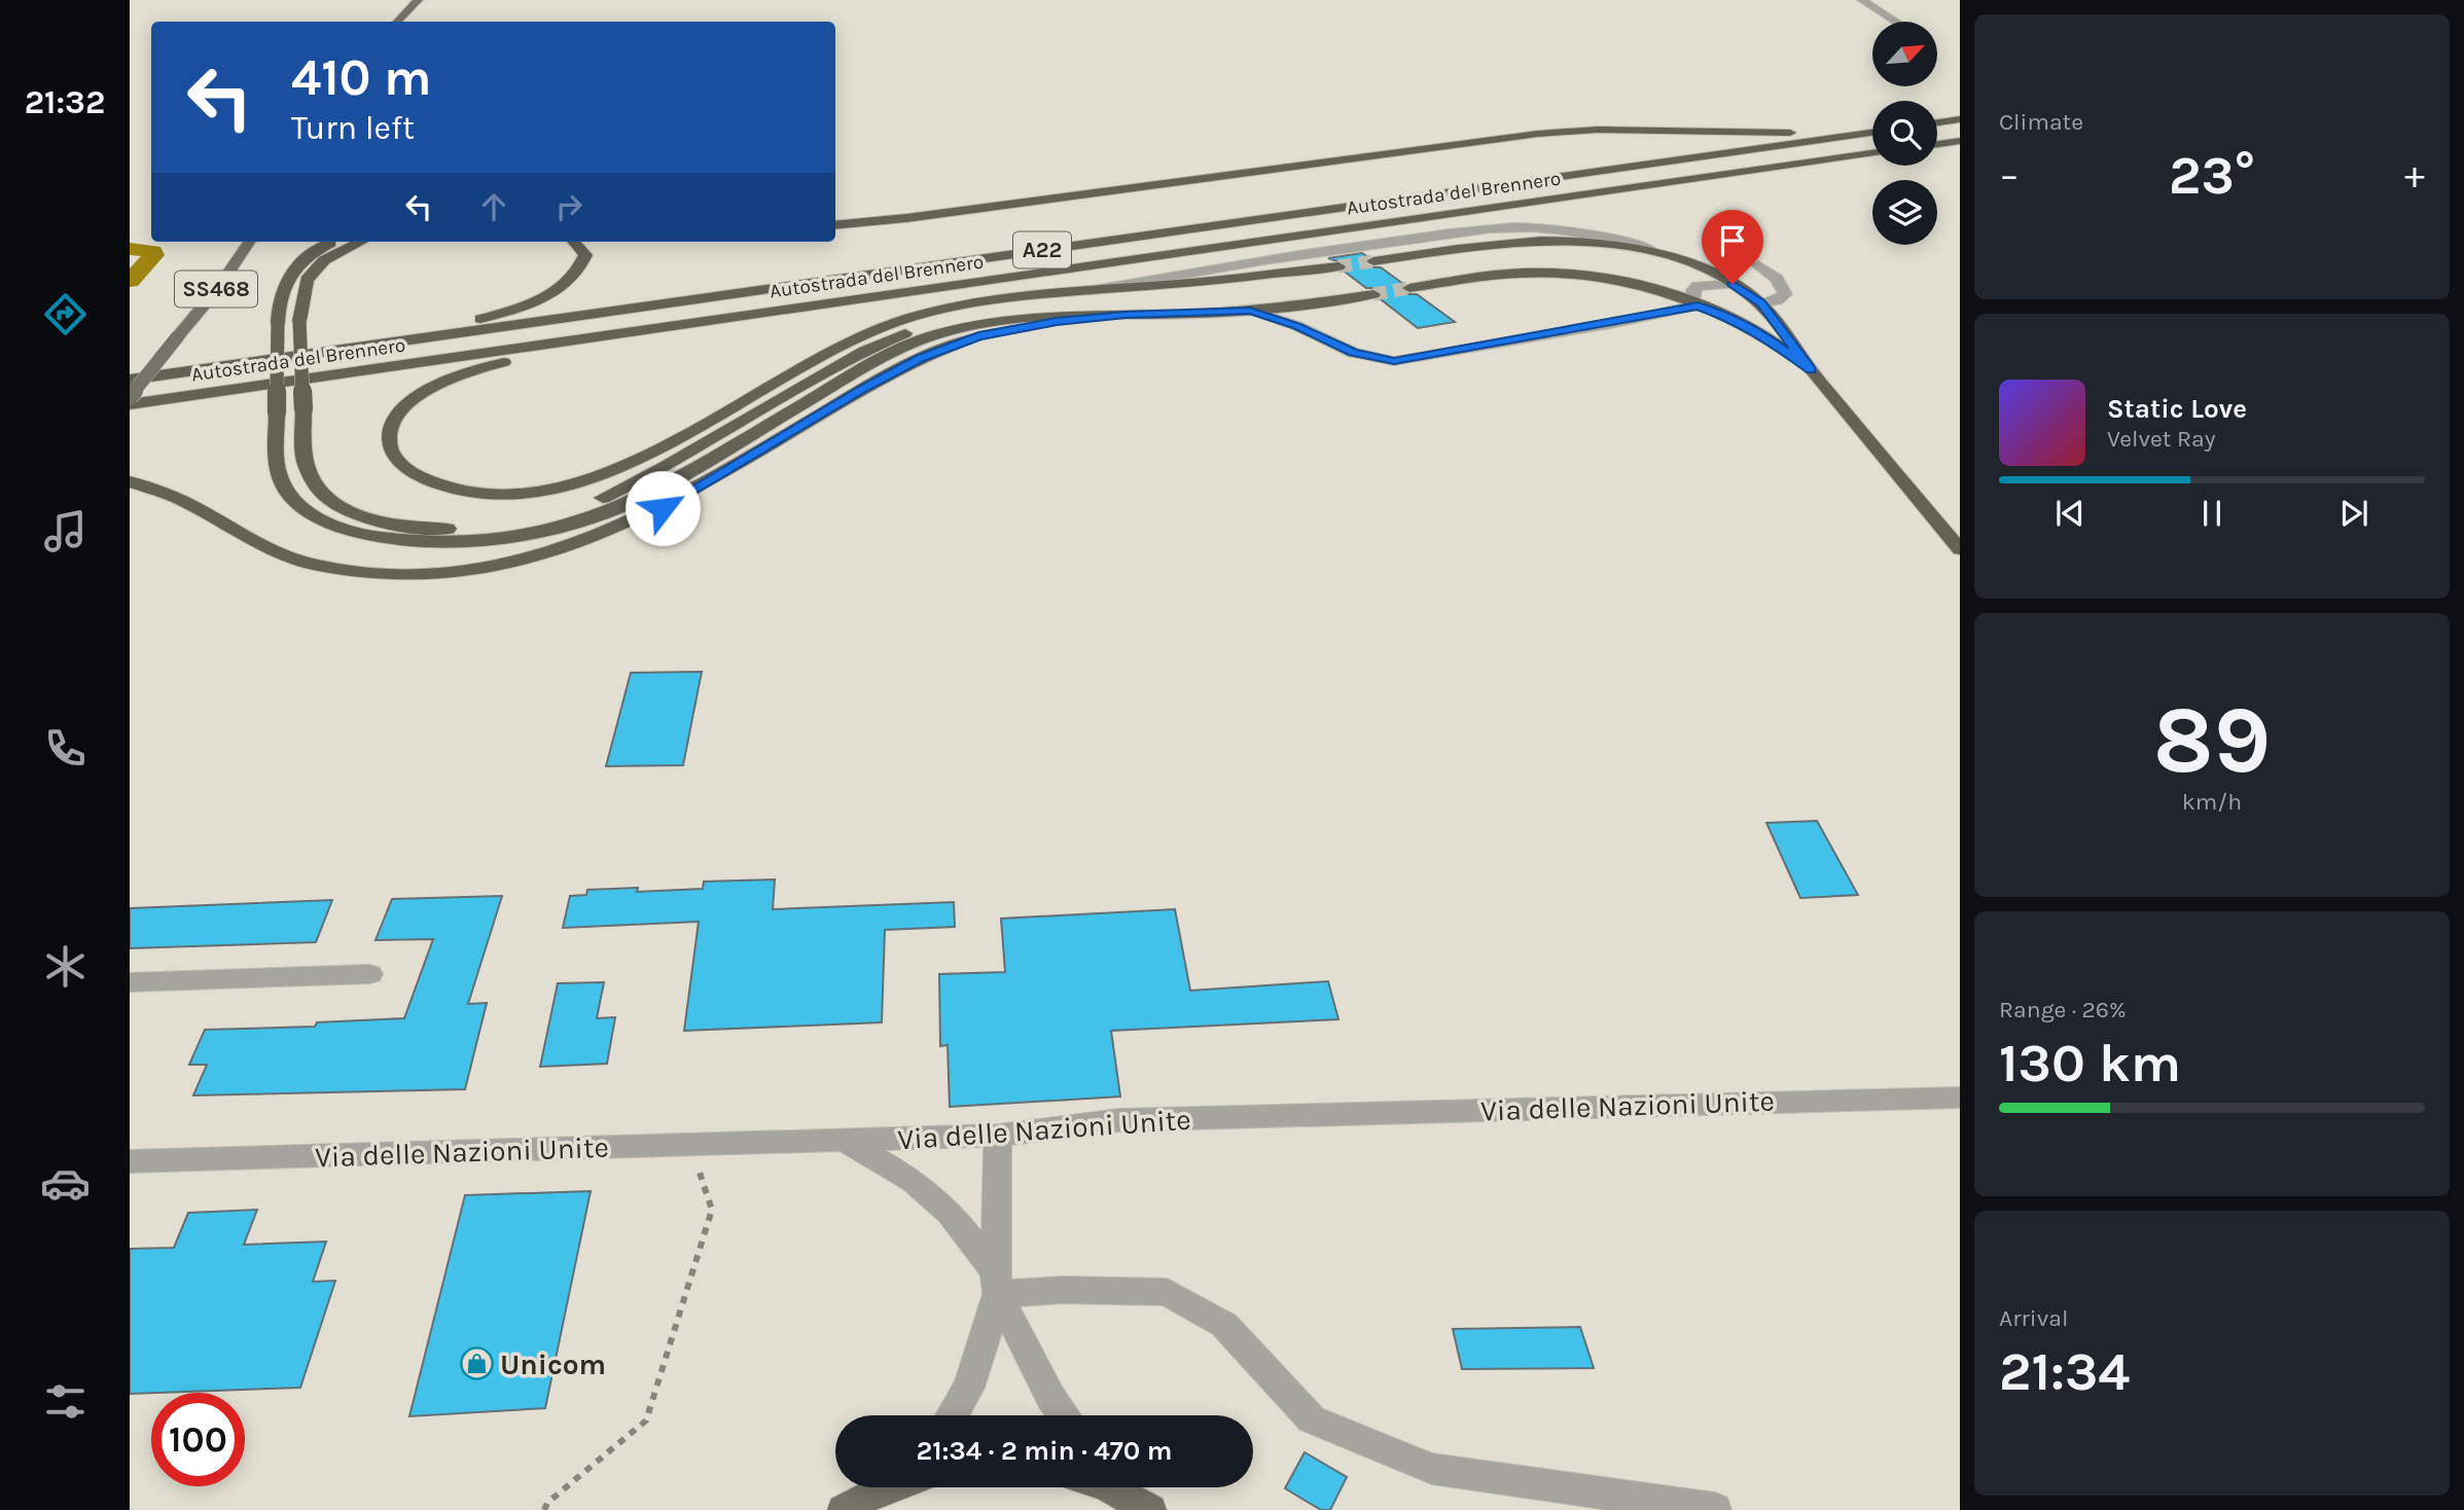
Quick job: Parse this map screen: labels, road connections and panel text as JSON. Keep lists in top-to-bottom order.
{
  "streets": {
    "highway": ["Autostrada del Brennero", "A22"],
    "main road": ["SS468"],
    "street": ["Via delle Nazioni Unite"]
  },
  "places": {
    "shop": ["Unicom"]
  },
  "north": "top right",
  "page": {
    "tabs": "21:32",
    "tile": [
      "Climate",
      ["89", "km/h"],
      ["Range · 26%", "130 km"],
      ["Arrival", "21:34"]
    ],
    "turn": ["410 m", "Turn left"],
    "heat": ["−", "23°", "+"],
    "song": ["Static Love", "Velvet Ray"],
    "limit": "100",
    "trip": "21:34 · 2 min · 470 m"
  }
}
